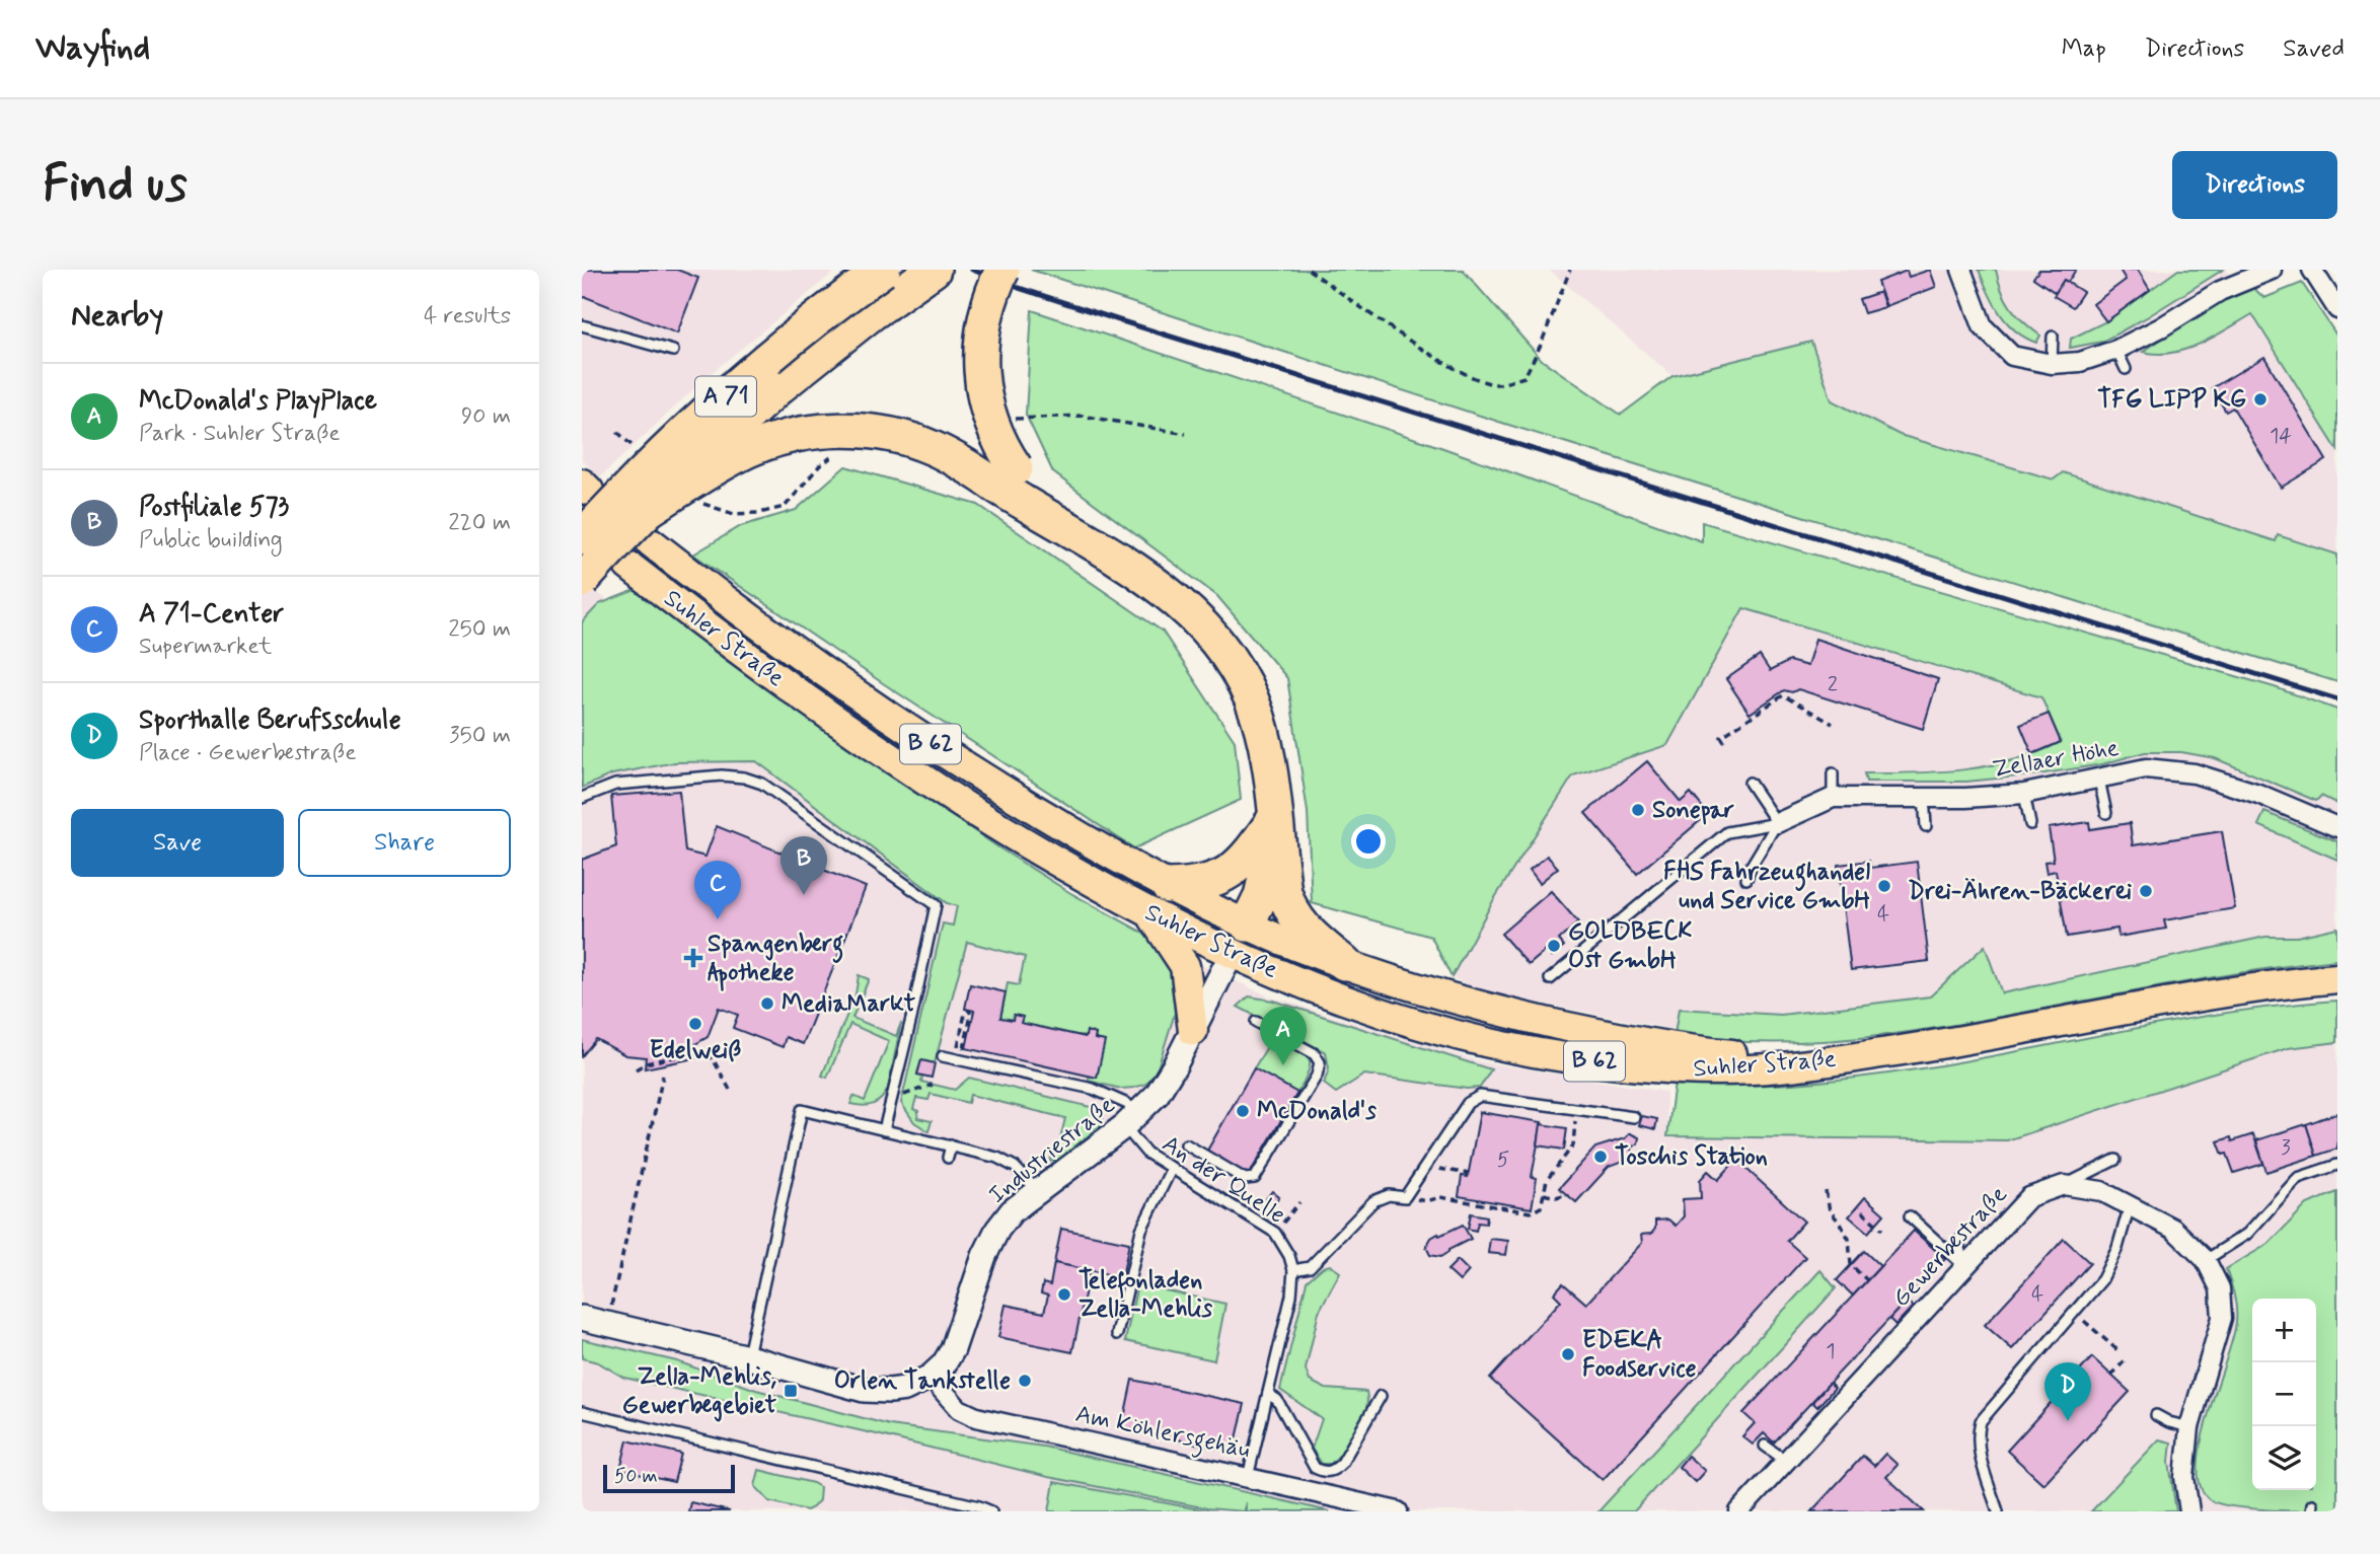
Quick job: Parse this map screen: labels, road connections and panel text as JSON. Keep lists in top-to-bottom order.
{
  "streets": {
    "highway": ["A 71"],
    "main road": ["Suhler Straße", "B 62"],
    "street": [
      "Zellaer Höhe",
      "Industriestraße",
      "Gewerbestraße",
      "Am Köhlersgehäu"
    ],
    "lane": ["An der Quelle"]
  },
  "crossings": [
    ["A 71", "Suhler Straße"],
    ["Suhler Straße", "Industriestraße"],
    ["Industriestraße", "An der Quelle"],
    ["Industriestraße", "Am Köhlersgehäu"]
  ],
  "places": {
    "other": [
      "TFG LIPP KG",
      "Sonepar",
      "FHS Fahrzeughandel und Service GmbH",
      "Drei-Ähren-Bäckerei",
      "GOLDBECK Ost GmbH",
      "MediaMarkt",
      "Edelweiß",
      "McDonald's",
      "Toschis Station",
      "Telefonladen Zella-Mehlis",
      "EDEKA Foodservice",
      "Orlen Tankstelle"
    ],
    "health": ["Spangenberg Apotheke"],
    "transit": ["Zella-Mehlis, Gewerbegebiet"]
  },
  "house_numbers": [
    "14",
    "2",
    "4",
    "3",
    "5",
    "4",
    "1"
  ],
  "scale_bar": "50 m",
  "page": {
    "header": "Wayfind",
    "nav": ["Map", "Directions", "Saved"],
    "buttons": [
      "Directions",
      ["Save", "Share"]
    ],
    "title": "Find us",
    "heading": ["Nearby", "4 results"],
    "list": [
      {
        "mark": "A",
        "name": "McDonald's PlayPlace",
        "note": "Park · Suhler Straße",
        "value": "90 m"
      },
      {
        "mark": "B",
        "name": "Postfiliale 573",
        "note": "Public building",
        "value": "220 m"
      },
      {
        "mark": "C",
        "name": "A 71-Center",
        "note": "Supermarket",
        "value": "250 m"
      },
      {
        "mark": "D",
        "name": "Sporthalle Berufsschule",
        "note": "Place · Gewerbestraße",
        "value": "350 m"
      }
    ],
    "pins": [
      "B",
      "C",
      "A",
      "D"
    ],
    "map_buttons": ["+", "−"],
    "scale": "50 m"
  }
}
